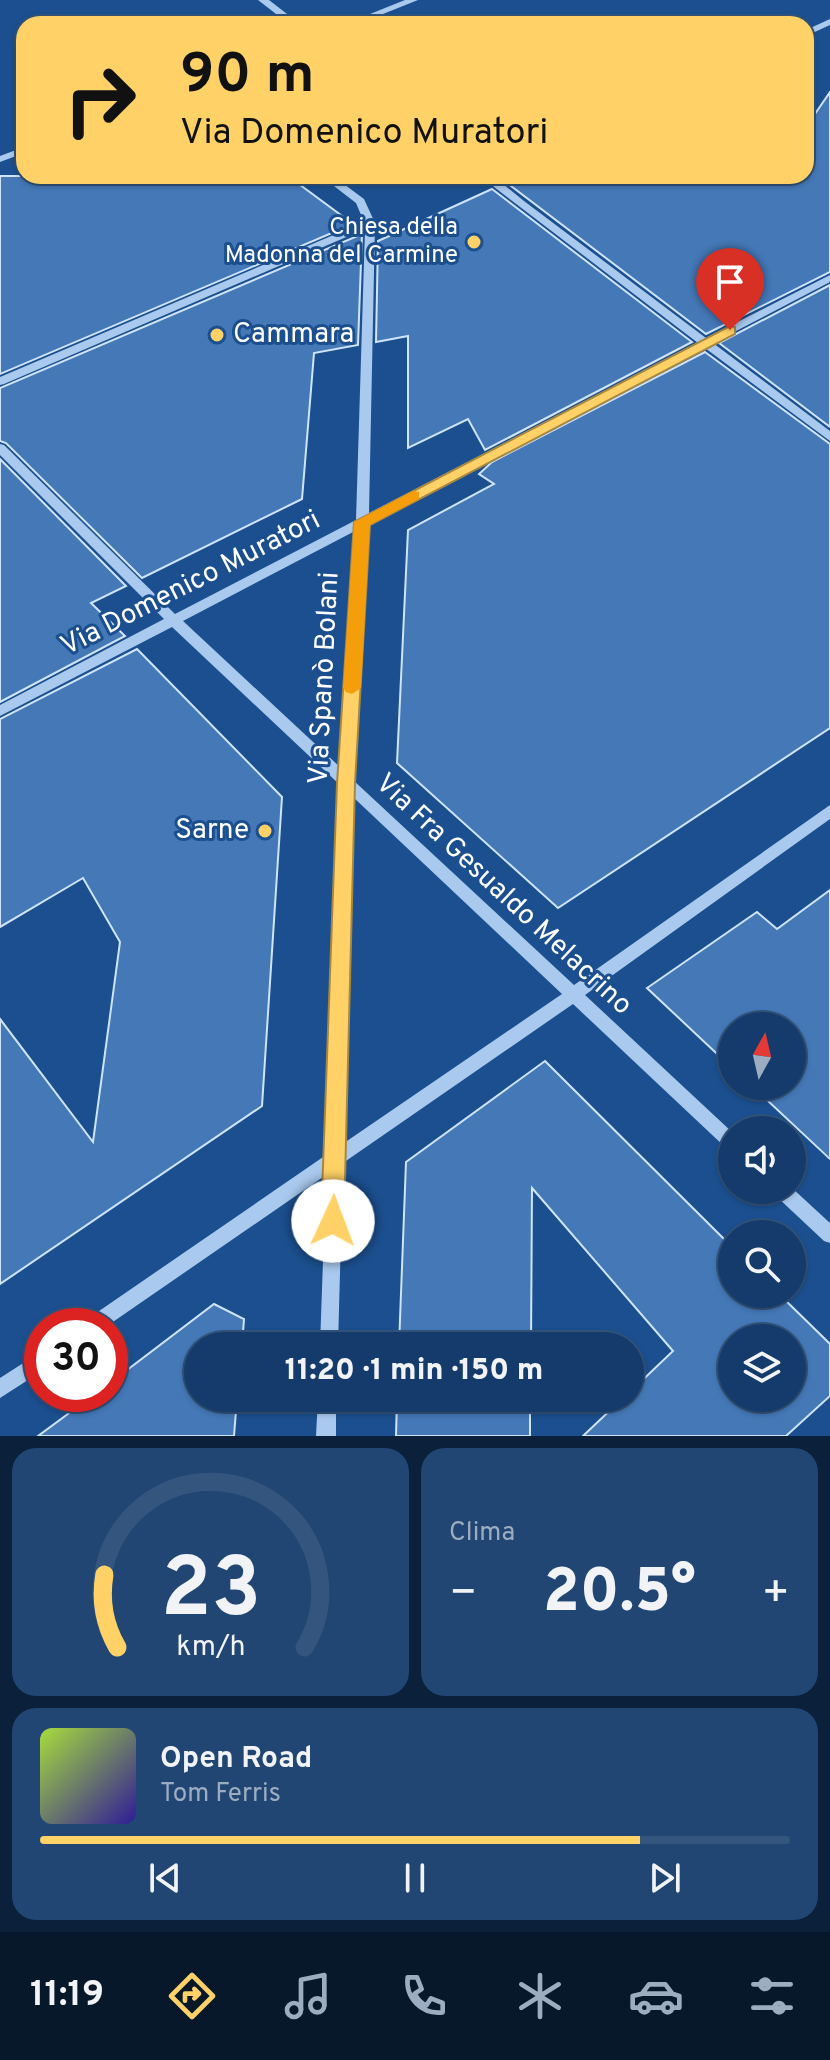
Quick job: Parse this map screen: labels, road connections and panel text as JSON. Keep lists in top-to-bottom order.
{
  "streets": {
    "street": ["Via Domenico Muratori", "Via Spanò Bolani", "Via Fra Gesualdo Melacrino"]
  },
  "crossings": [
    ["Via Domenico Muratori", "Via Spanò Bolani"],
    ["Via Domenico Muratori", "Via Fra Gesualdo Melacrino"],
    ["Via Spanò Bolani", "Via Fra Gesualdo Melacrino"]
  ],
  "places": ["Chiesa della Madonna del Carmine", "Cammara", "Sarne"],
  "north": "top",
  "page": {
    "turn": ["90 m", "Via Domenico Muratori"],
    "limit": "30",
    "trip": "11:20 · 1 min · 150 m",
    "tile": "Clima",
    "heat": ["−", "20.5°", "+"],
    "song": ["Open Road", "Tom Ferris"],
    "tabs": "11:19",
    "gauge": ["23", "km/h"]
  }
}
